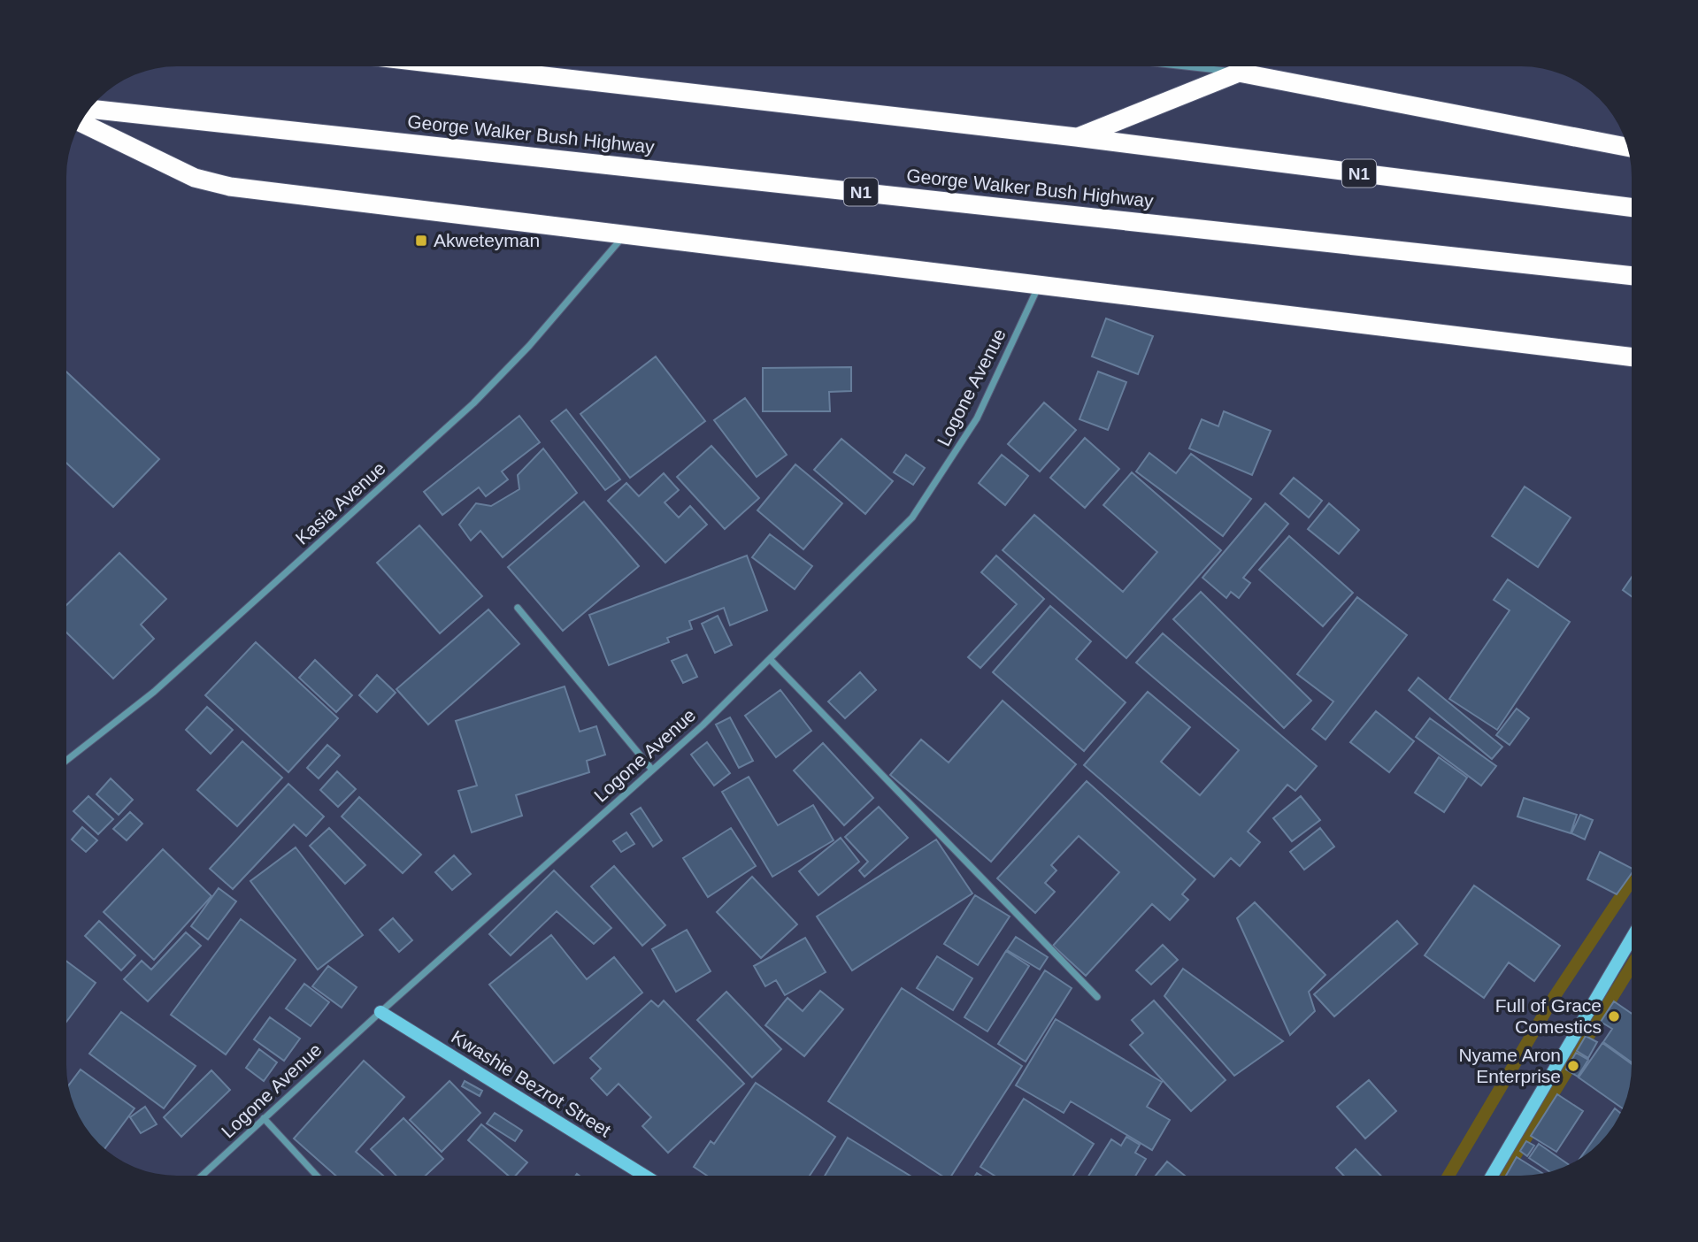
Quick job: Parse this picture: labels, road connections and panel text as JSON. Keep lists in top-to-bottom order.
{
  "streets": {
    "highway": ["George Walker Bush Highway", "N1"],
    "street": ["Logone Avenue", "Kasia Avenue", "Kwashie Bezrot Street"]
  },
  "crossings": [
    ["Logone Avenue", "Kwashie Bezrot Street"]
  ],
  "places": {
    "transit": ["Akweteyman"],
    "other": ["Full of Grace Comestics", "Nyame Aron Enterprise"]
  }
}
